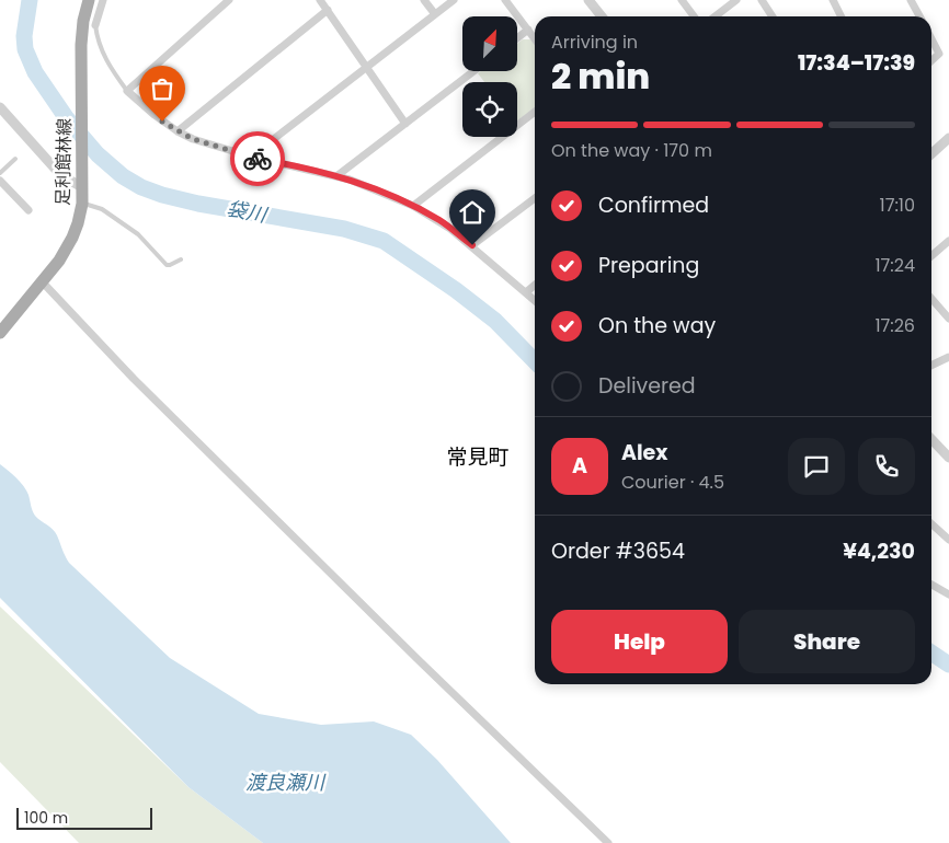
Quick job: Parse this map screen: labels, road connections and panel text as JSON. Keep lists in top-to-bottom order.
{
  "streets": {
    "main road": ["足利館林線"]
  },
  "districts": ["常見町"],
  "water": ["袋川", "渡良瀬川"],
  "scale_bar": "100 m",
  "north": "top right",
  "page": {
    "heading": ["2 min", "Arriving in", "17:34–17:39"],
    "panel": [
      "Alex",
      "Courier · 4.5",
      "Order #3654",
      "¥4,230"
    ],
    "bar": "On the way · 170 m",
    "list": [
      ["Confirmed", "17:10"],
      ["Preparing", "17:24"],
      ["On the way", "17:26"],
      "Delivered"
    ],
    "round": "A",
    "buttons": ["Help", "Share"],
    "scale": "100 m"
  }
}
